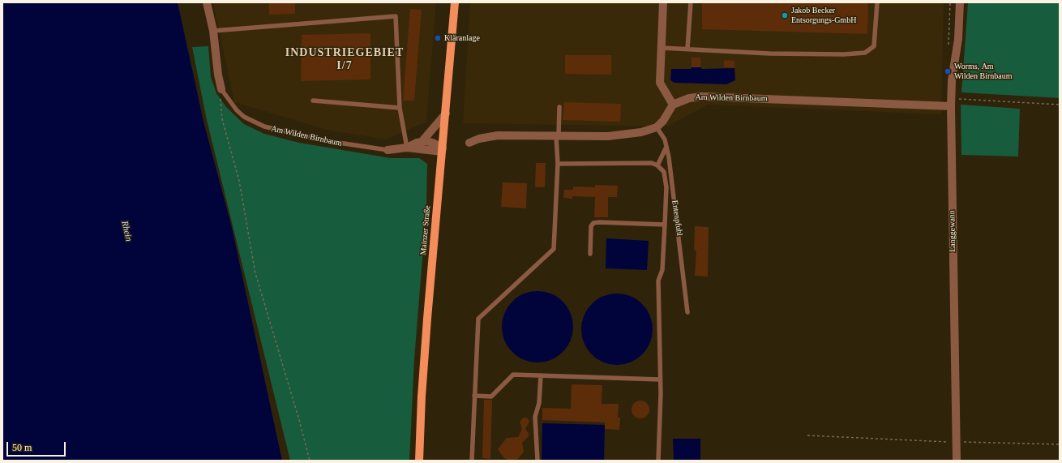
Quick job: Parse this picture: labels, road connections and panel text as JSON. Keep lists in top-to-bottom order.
{
  "streets": {
    "main road": ["Mainzer Straße"],
    "street": ["Am Wilden Birnbaum", "Langgewann"],
    "lane": ["Entenpfuhl"]
  },
  "crossings": [
    ["Am Wilden Birnbaum", "Mainzer Straße"],
    ["Am Wilden Birnbaum", "Langgewann"]
  ],
  "districts": ["INDUSTRIEGEBIET I/7"],
  "water": ["Rhein"],
  "places": ["Jakob Becker Entsorgungs-GmbH", "Kläranlage", "Worms, Am Wilden Birnbaum"],
  "scale_bar": "50 m"
}
